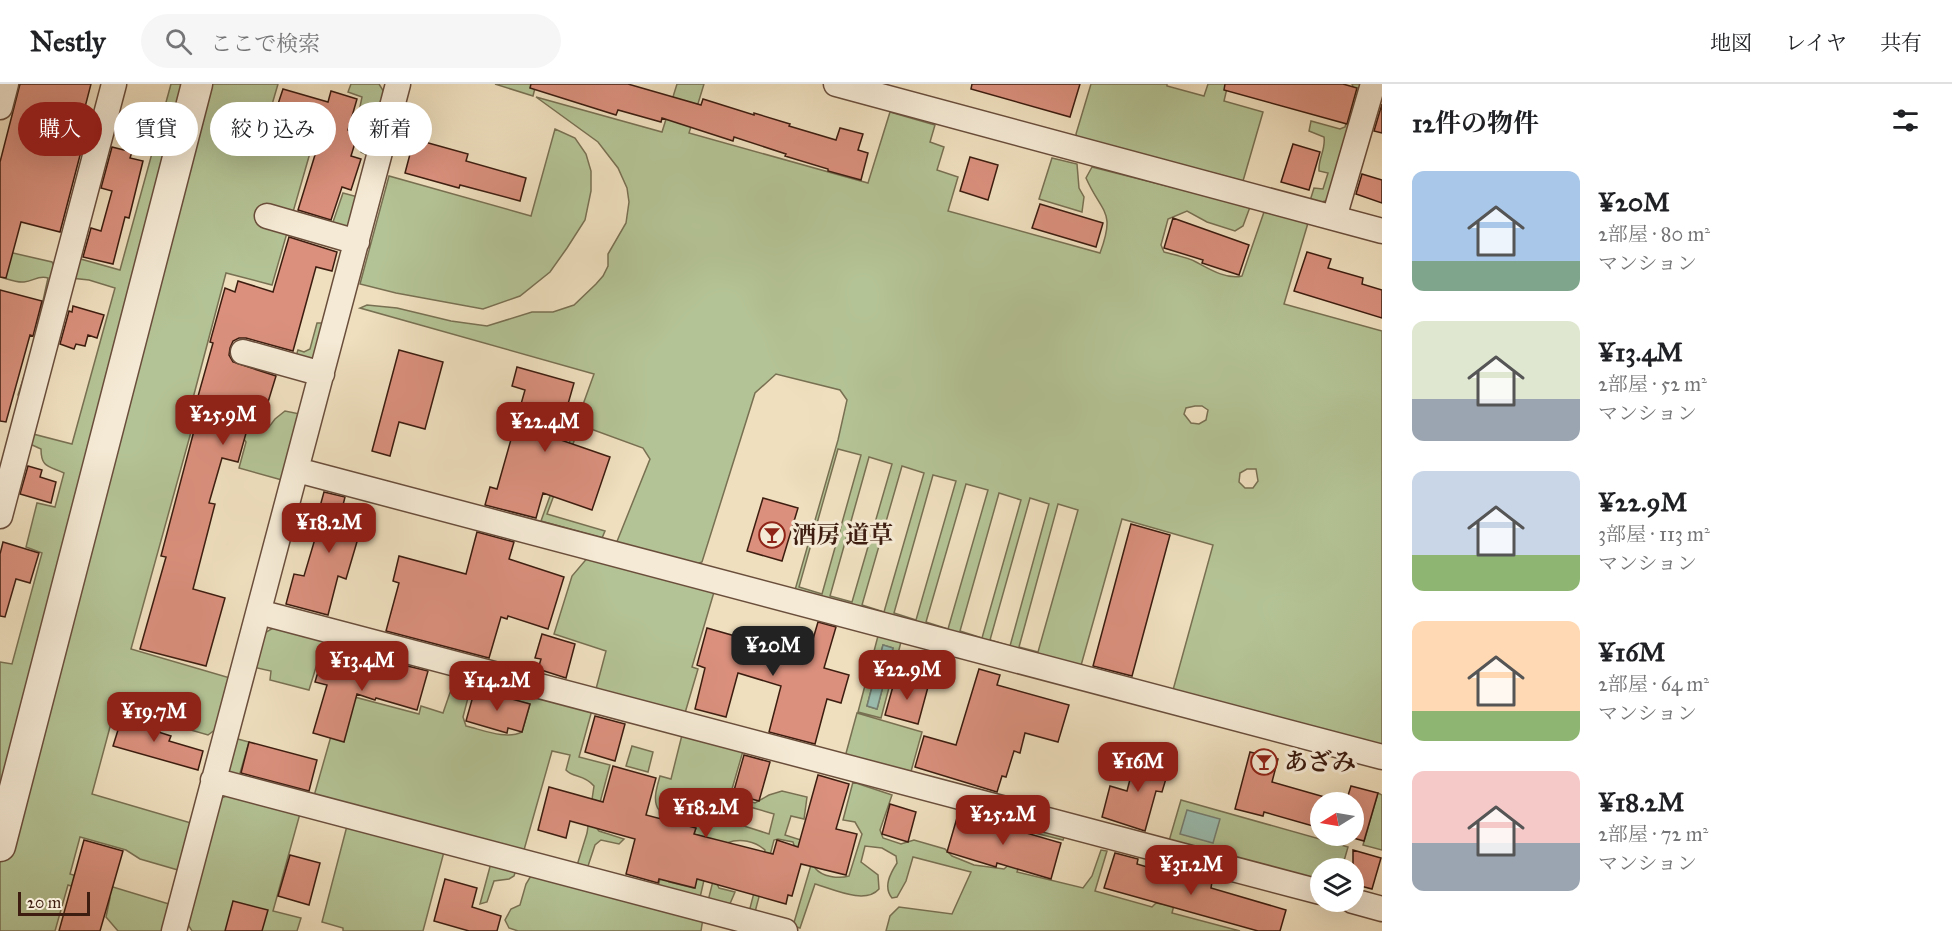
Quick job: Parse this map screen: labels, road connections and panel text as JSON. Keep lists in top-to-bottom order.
{
  "places": {
    "bar": ["酒房 道草", "あざみ"]
  },
  "scale_bar": "20 m",
  "north": "left",
  "page": {
    "header": "Nestly",
    "search": "ここで検索",
    "nav": ["地図", "レイヤ", "共有"],
    "heading": "12件の物件",
    "chip": [
      "購入",
      "賃貸",
      "絞り込み",
      "新着"
    ],
    "list": [
      {
        "name": "¥20M",
        "note": "2部屋 · 80 m² · マンション"
      },
      {
        "name": "¥13.4M",
        "note": "2部屋 · 52 m² · マンション"
      },
      {
        "name": "¥22.9M",
        "note": "3部屋 · 113 m² · マンション"
      },
      {
        "name": "¥16M",
        "note": "2部屋 · 64 m² · マンション"
      },
      {
        "name": "¥18.2M",
        "note": "2部屋 · 72 m² · マンション"
      }
    ],
    "price": [
      "¥25.9M",
      "¥22.4M",
      "¥18.2M",
      "¥20M",
      "¥13.4M",
      "¥22.9M",
      "¥14.2M",
      "¥19.7M",
      "¥16M",
      "¥18.2M",
      "¥25.2M",
      "¥31.2M"
    ],
    "scale": "20 m"
  }
}
